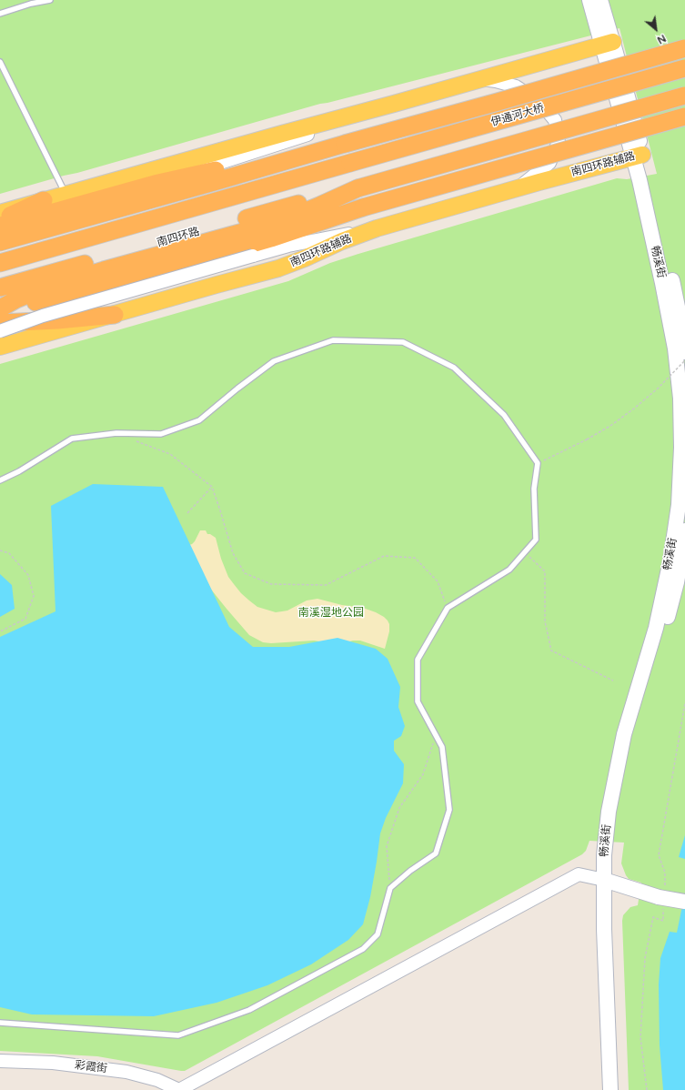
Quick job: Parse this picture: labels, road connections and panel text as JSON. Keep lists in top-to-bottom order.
{
  "streets": {
    "highway": ["伊通河大桥", "南四环路"],
    "main road": ["南四环路辅路", "畅溪街"],
    "street": ["彩霞街"]
  },
  "crossings": [
    ["南四环路辅路", "畅溪街"]
  ],
  "parks": ["南溪湿地公园"],
  "north": "bottom right"
}
